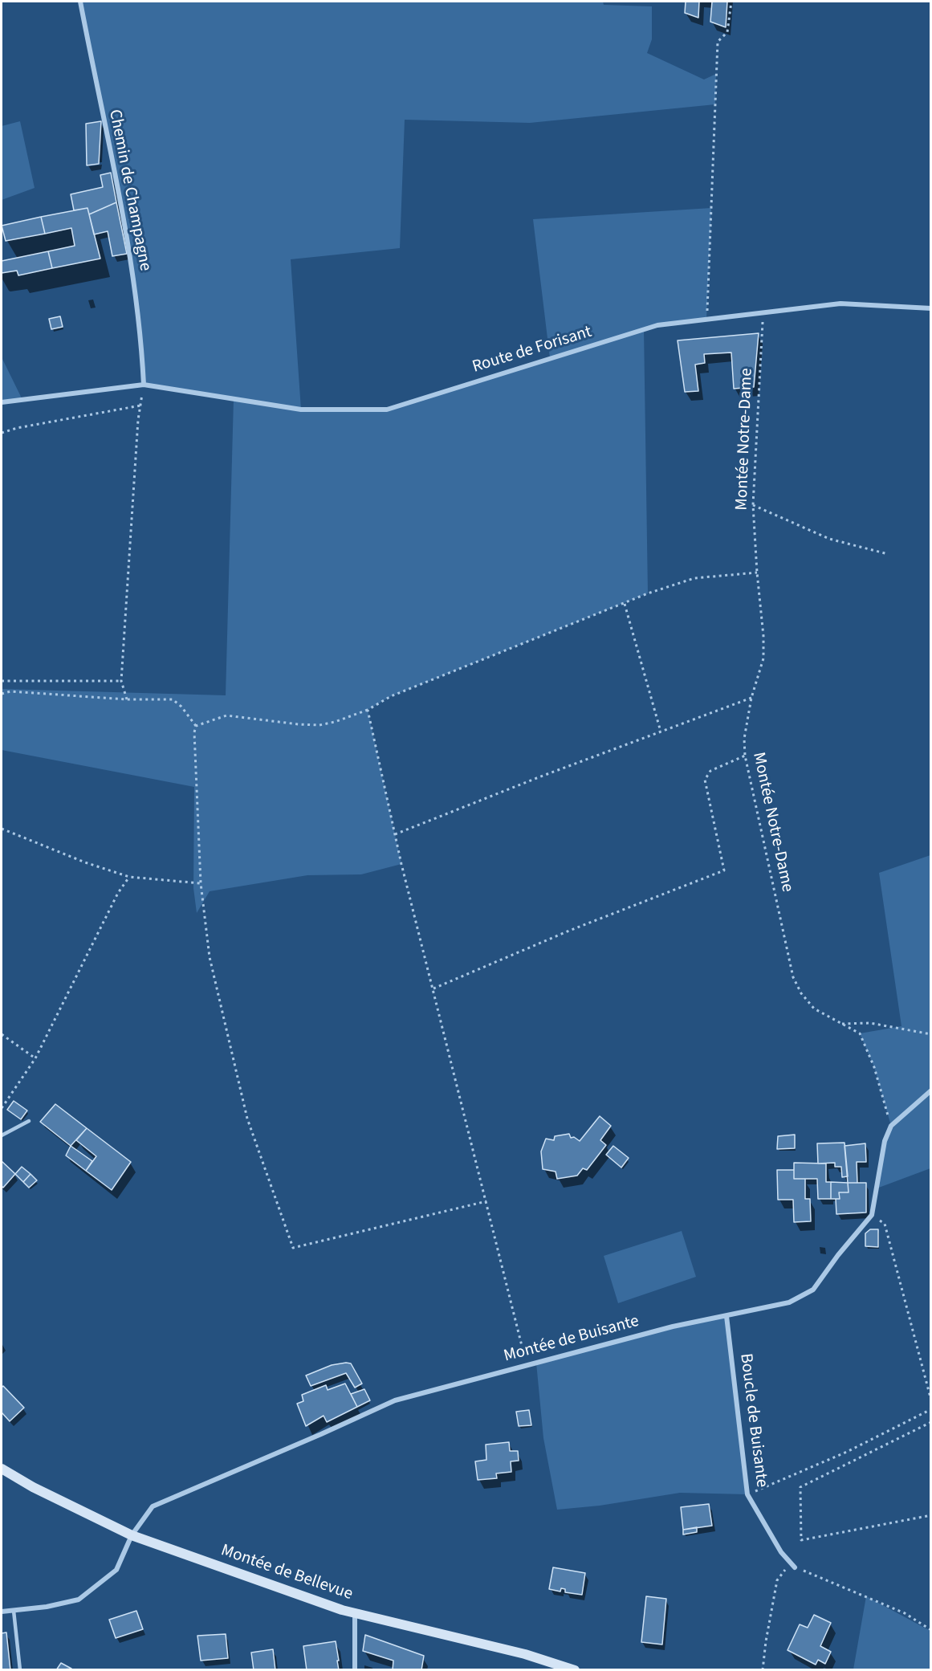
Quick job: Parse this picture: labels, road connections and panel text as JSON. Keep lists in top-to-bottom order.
{
  "streets": {
    "main road": ["Montée de Bellevue"],
    "street": [
      "Chemin de Champagne",
      "Route de Forisant",
      "Montée de Buisante",
      "Boucle de Buisante"
    ],
    "path": ["Montée Notre-Dame"]
  },
  "crossings": [
    ["Chemin de Champagne", "Route de Forisant"],
    ["Route de Forisant", "Montée Notre-Dame"],
    ["Montée de Buisante", "Boucle de Buisante"],
    ["Montée de Buisante", "Montée de Bellevue"]
  ]
}
